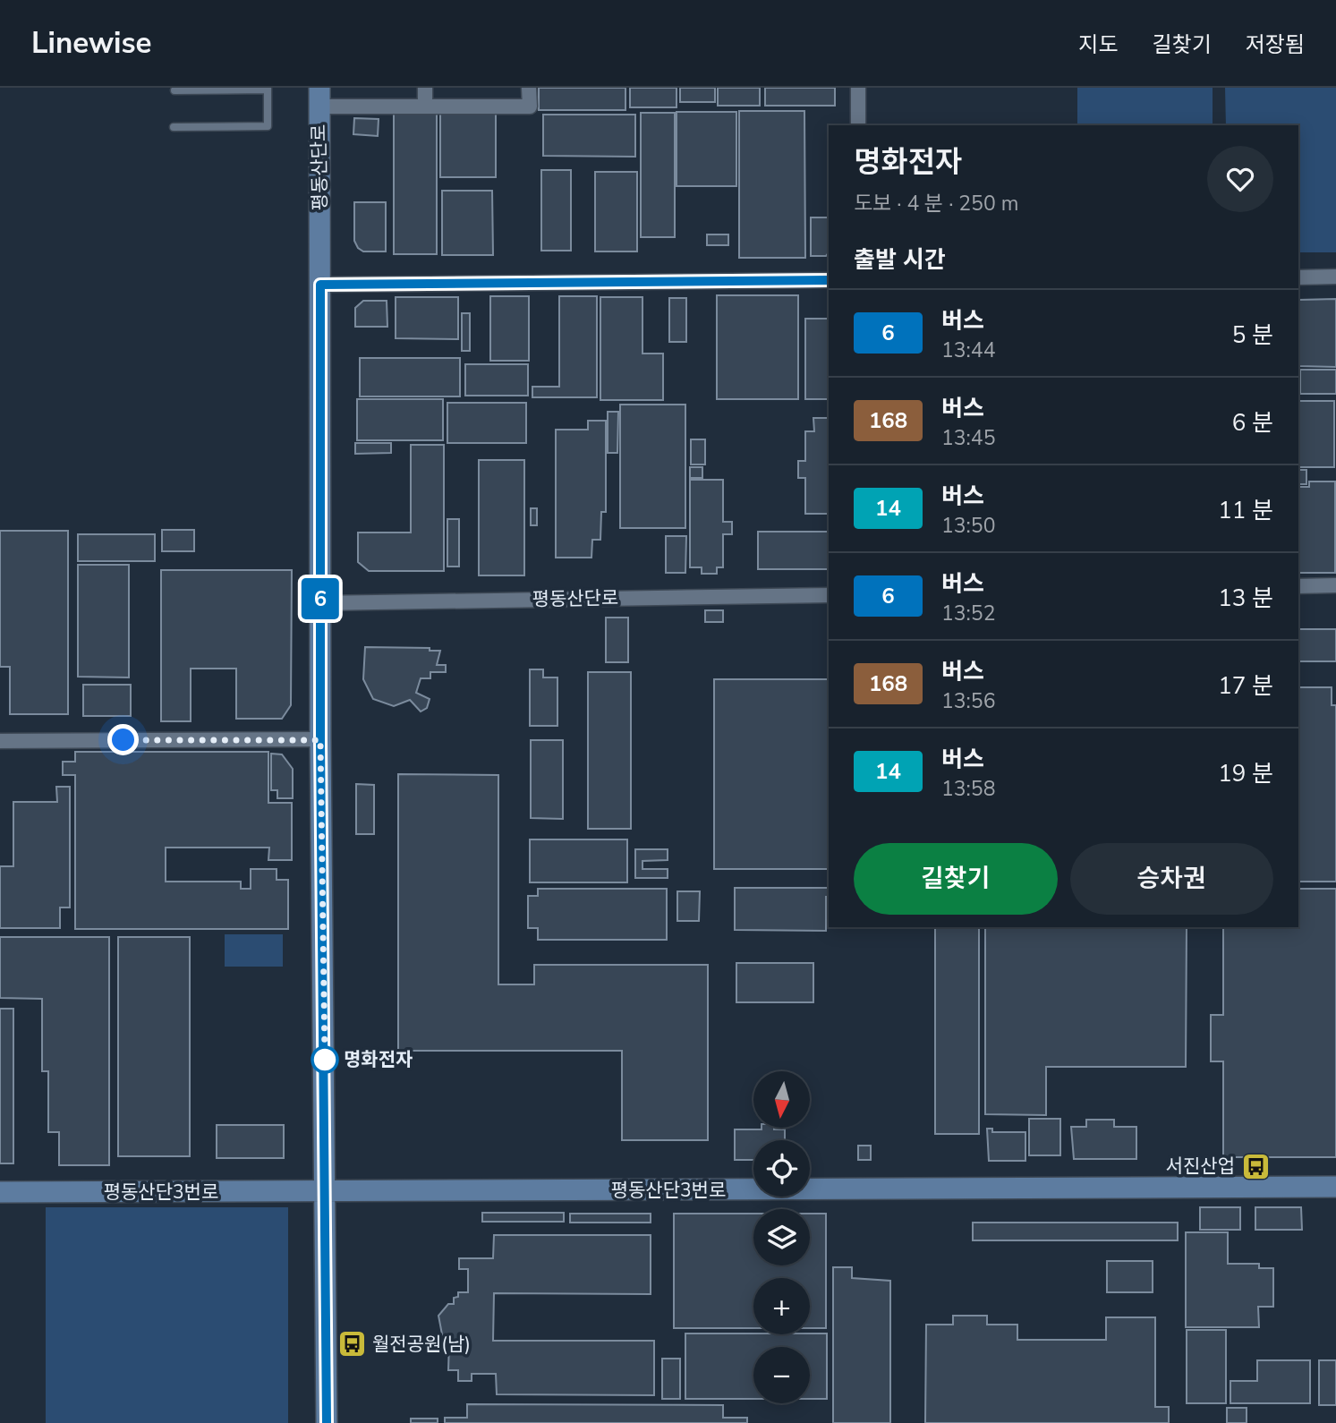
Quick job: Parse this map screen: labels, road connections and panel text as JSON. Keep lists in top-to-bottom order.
{
  "streets": {
    "street": ["평동산단로", "평동산단3번로"]
  },
  "crossings": [
    ["평동산단로", "평동산단3번로"]
  ],
  "places": {
    "other": ["명화전자"],
    "bus stop": ["서진산업", "월전공원(남)"]
  },
  "lines": ["bus line 6"],
  "north": "bottom",
  "page": {
    "header": "Linewise",
    "nav": ["지도", "길찾기", "저장됨"],
    "on_map": "6",
    "heading": [
      ["명화전자", "도보 · 4 분 · 250 m"],
      "출발 시간"
    ],
    "list": [
      {
        "mark": "6",
        "name": "버스",
        "note": "13:44",
        "value": "5 분"
      },
      {
        "mark": "168",
        "name": "버스",
        "note": "13:45",
        "value": "6 분"
      },
      {
        "mark": "14",
        "name": "버스",
        "note": "13:50",
        "value": "11 분"
      },
      {
        "mark": "6",
        "name": "버스",
        "note": "13:52",
        "value": "13 분"
      },
      {
        "mark": "168",
        "name": "버스",
        "note": "13:56",
        "value": "17 분"
      },
      {
        "mark": "14",
        "name": "버스",
        "note": "13:58",
        "value": "19 분"
      }
    ],
    "buttons": ["길찾기", "승차권"],
    "map_buttons": ["+", "−"]
  }
}
